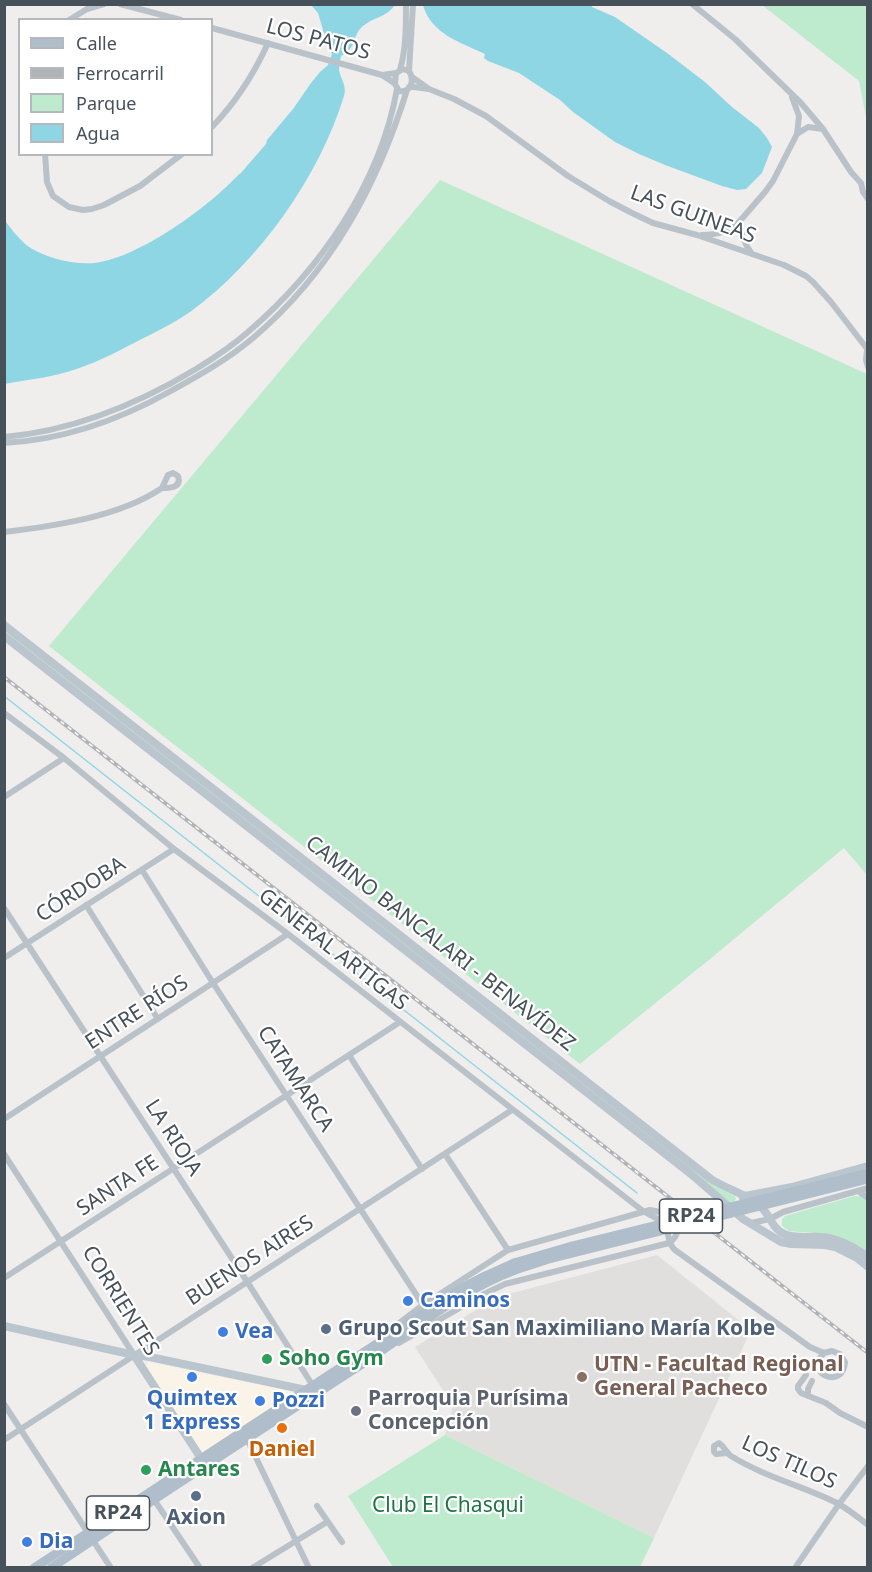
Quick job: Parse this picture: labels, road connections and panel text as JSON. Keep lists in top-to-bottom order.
{
  "streets": {
    "main road": ["CAMINO BANCALARI - BENAVÍDEZ", "RP24", "CORRIENTES"],
    "street": [
      "LOS PATOS",
      "LAS GUINEAS",
      "CÓRDOBA",
      "GENERAL ARTIGAS",
      "ENTRE RÍOS",
      "CATAMARCA",
      "LA RIOJA",
      "SANTA FE",
      "BUENOS AIRES",
      "LOS TILOS"
    ]
  },
  "crossings": [
    ["LOS PATOS", "LAS GUINEAS"],
    ["CÓRDOBA", "GENERAL ARTIGAS"],
    ["CÓRDOBA", "CATAMARCA"],
    ["CÓRDOBA", "LA RIOJA"],
    ["GENERAL ARTIGAS", "ENTRE RÍOS"],
    ["GENERAL ARTIGAS", "SANTA FE"],
    ["GENERAL ARTIGAS", "BUENOS AIRES"],
    ["ENTRE RÍOS", "CATAMARCA"],
    ["ENTRE RÍOS", "LA RIOJA"],
    ["CATAMARCA", "SANTA FE"],
    ["CATAMARCA", "BUENOS AIRES"],
    ["LA RIOJA", "SANTA FE"],
    ["LA RIOJA", "RP24"],
    ["LA RIOJA", "BUENOS AIRES"],
    ["SANTA FE", "CORRIENTES"],
    ["RP24", "CORRIENTES"],
    ["BUENOS AIRES", "CORRIENTES"]
  ],
  "parks": ["Club El Chasqui"],
  "places": [
    "Caminos",
    "Grupo Scout San Maximiliano María Kolbe",
    "Vea",
    "Soho Gym",
    "Quimtex 1 Express",
    "UTN - Facultad Regional General Pacheco",
    "Pozzi",
    "Parroquia Purísima Concepción",
    "Daniel",
    "Antares",
    "Axion",
    "Dia"
  ],
  "legend": [
    "Calle",
    "Ferrocarril",
    "Parque",
    "Agua"
  ]
}
